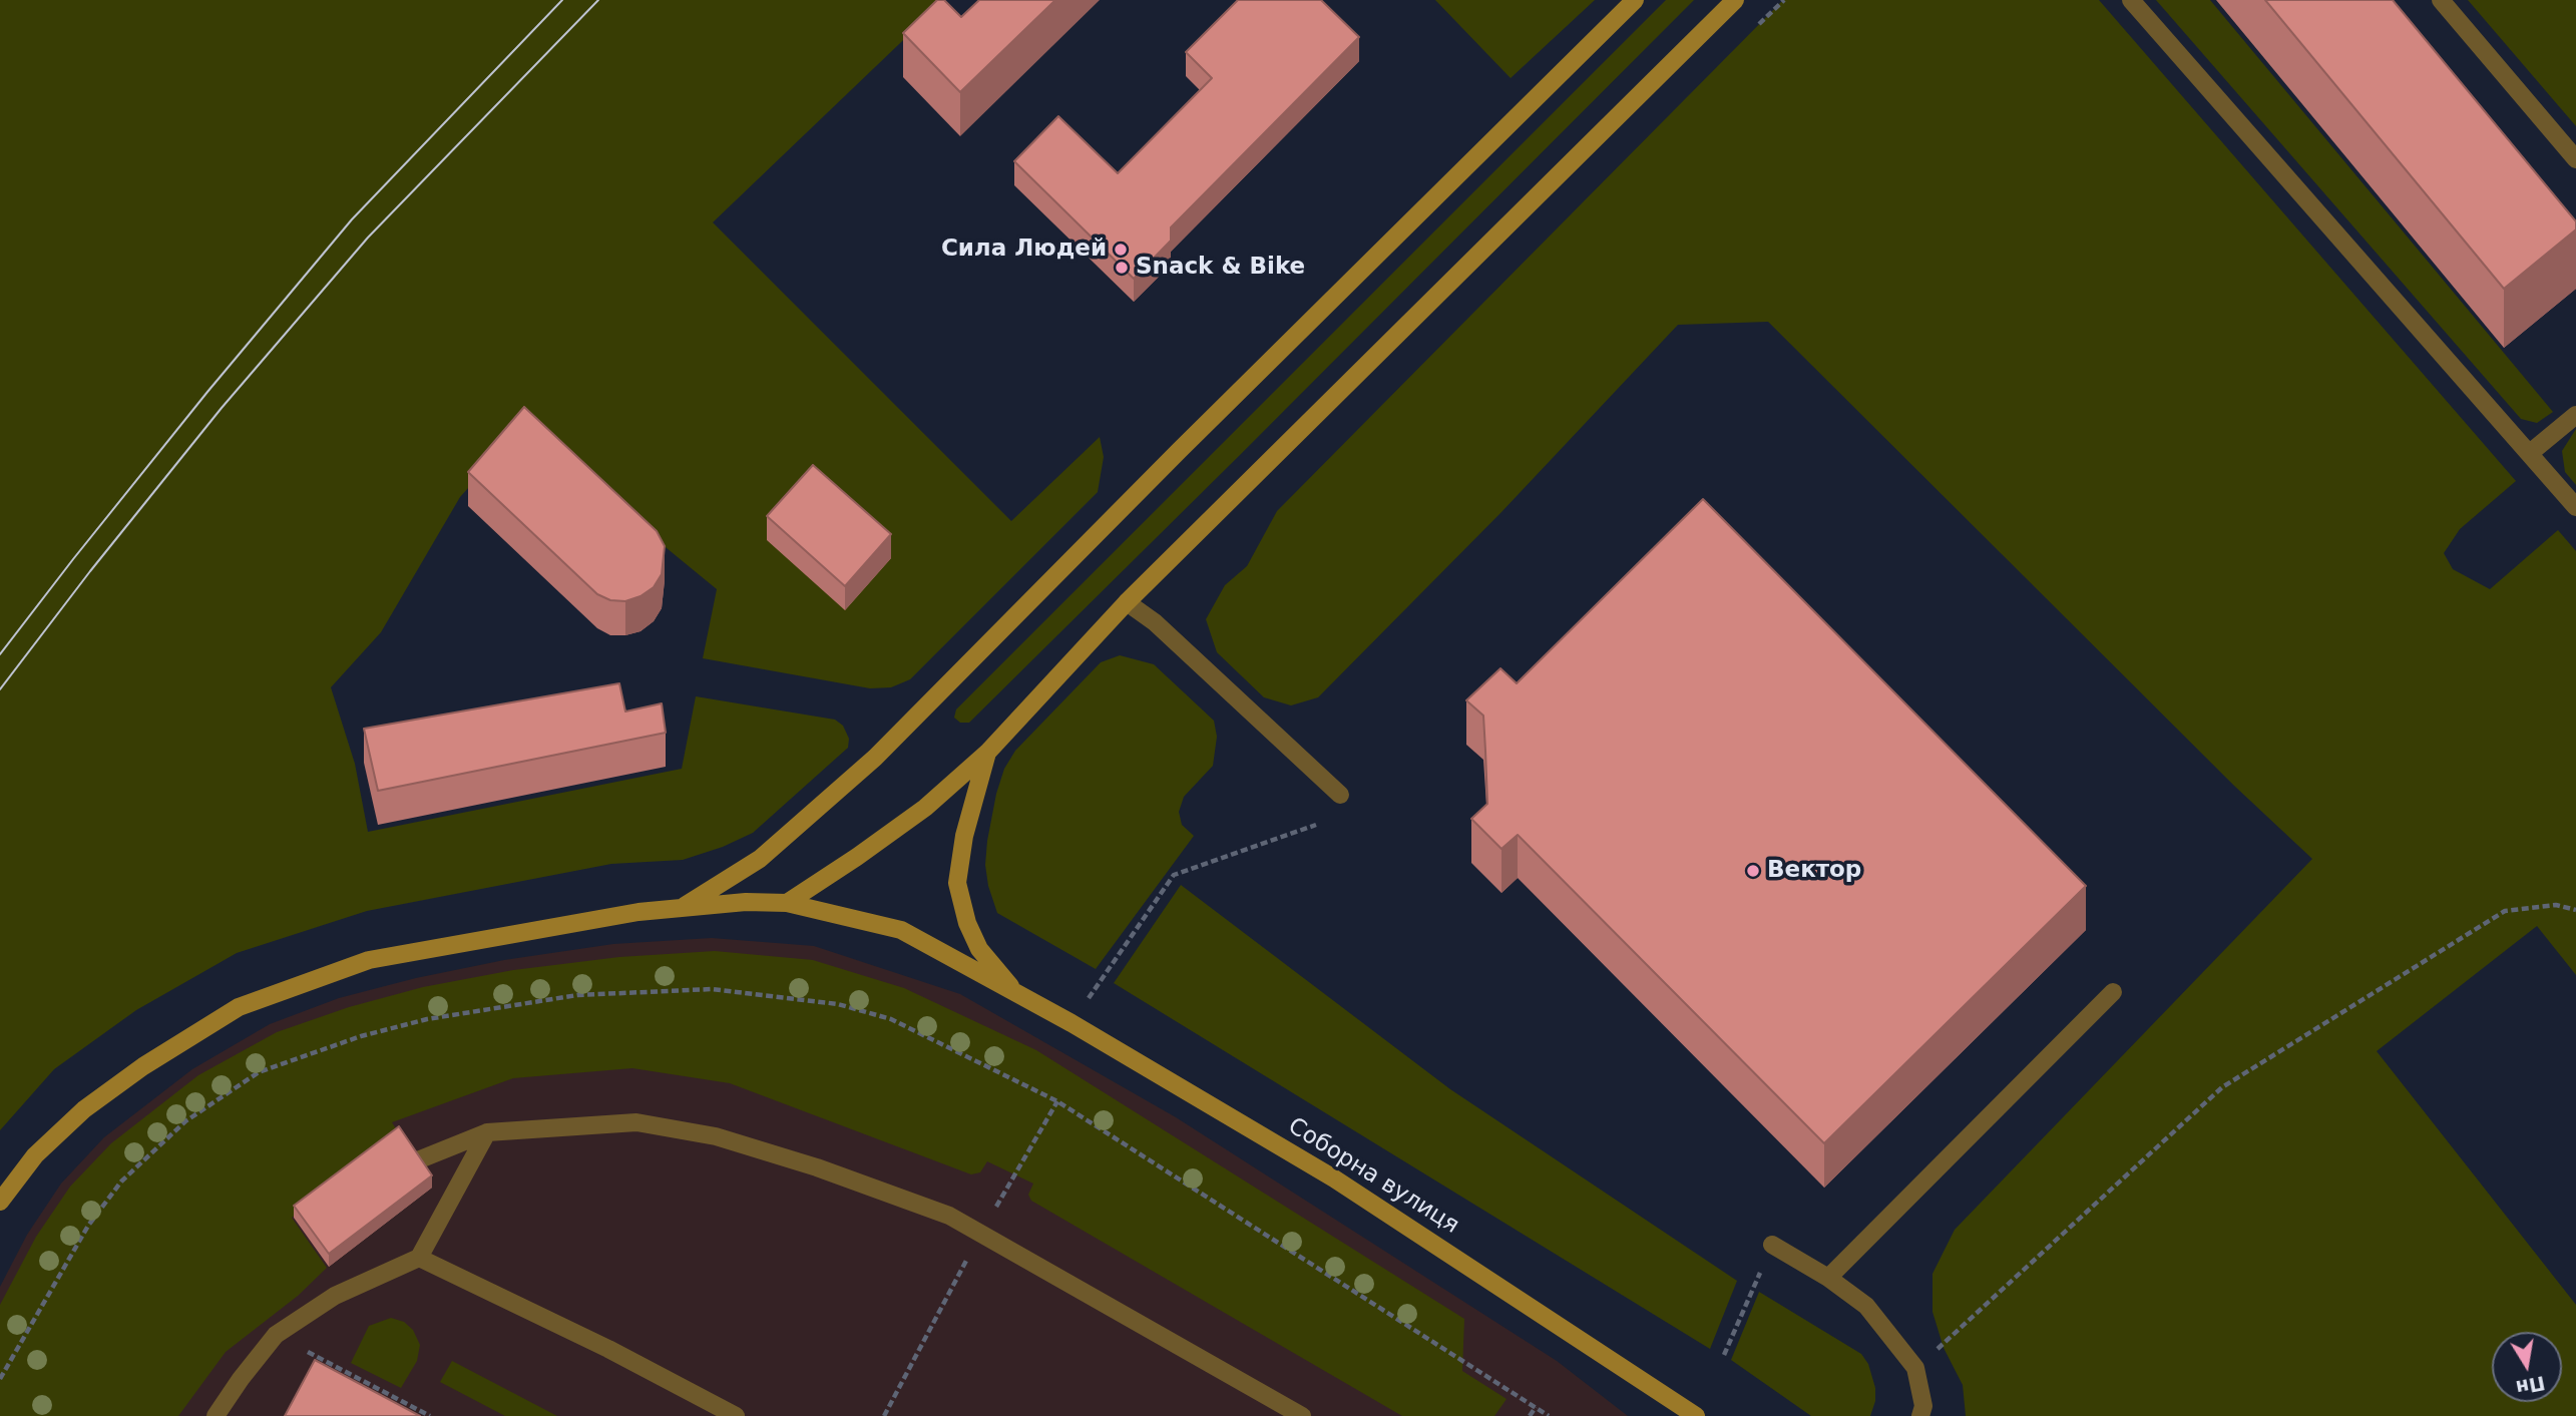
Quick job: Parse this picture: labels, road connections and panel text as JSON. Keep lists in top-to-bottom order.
{
  "streets": {
    "street": ["Соборна вулиця"]
  },
  "places": ["Сила Людей", "Snack & Bike", "Вектор"],
  "north": "bottom"
}
